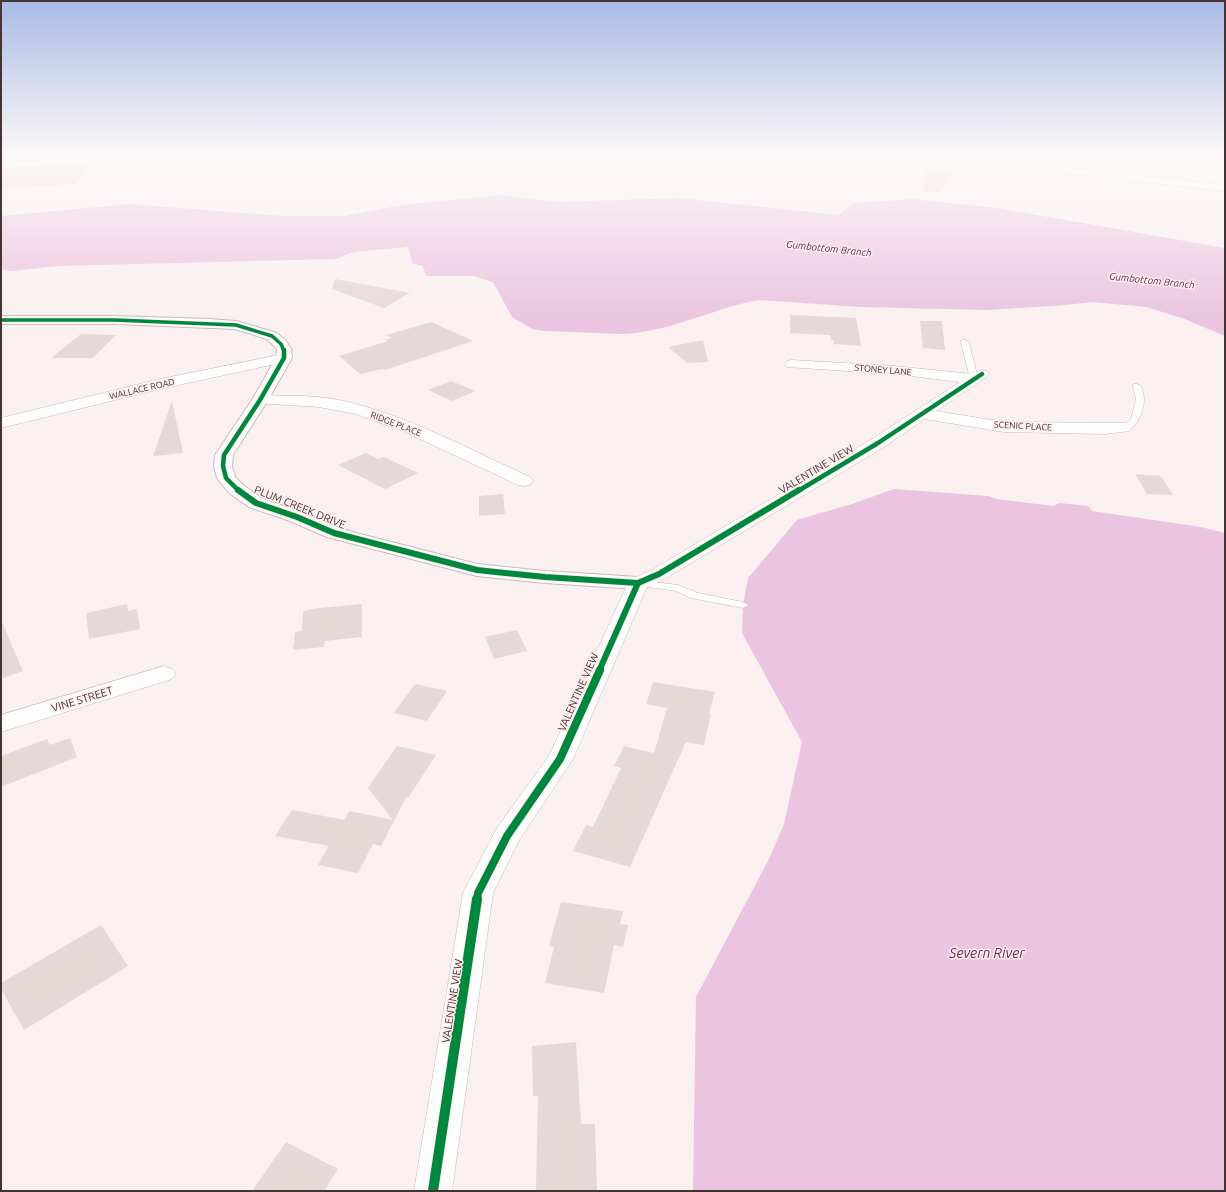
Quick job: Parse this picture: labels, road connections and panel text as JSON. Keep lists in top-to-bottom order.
{
  "streets": {
    "street": [
      "STONEY LANE",
      "WALLACE ROAD",
      "RIDGE PLACE",
      "SCENIC PLACE",
      "VALENTINE VIEW",
      "PLUM CREEK DRIVE",
      "VINE STREET"
    ]
  },
  "crossings": [
    ["STONEY LANE", "VALENTINE VIEW"],
    ["WALLACE ROAD", "PLUM CREEK DRIVE"],
    ["RIDGE PLACE", "PLUM CREEK DRIVE"],
    ["SCENIC PLACE", "VALENTINE VIEW"],
    ["VALENTINE VIEW", "PLUM CREEK DRIVE"]
  ],
  "water": ["Gumbottom Branch", "Severn River"]
}
